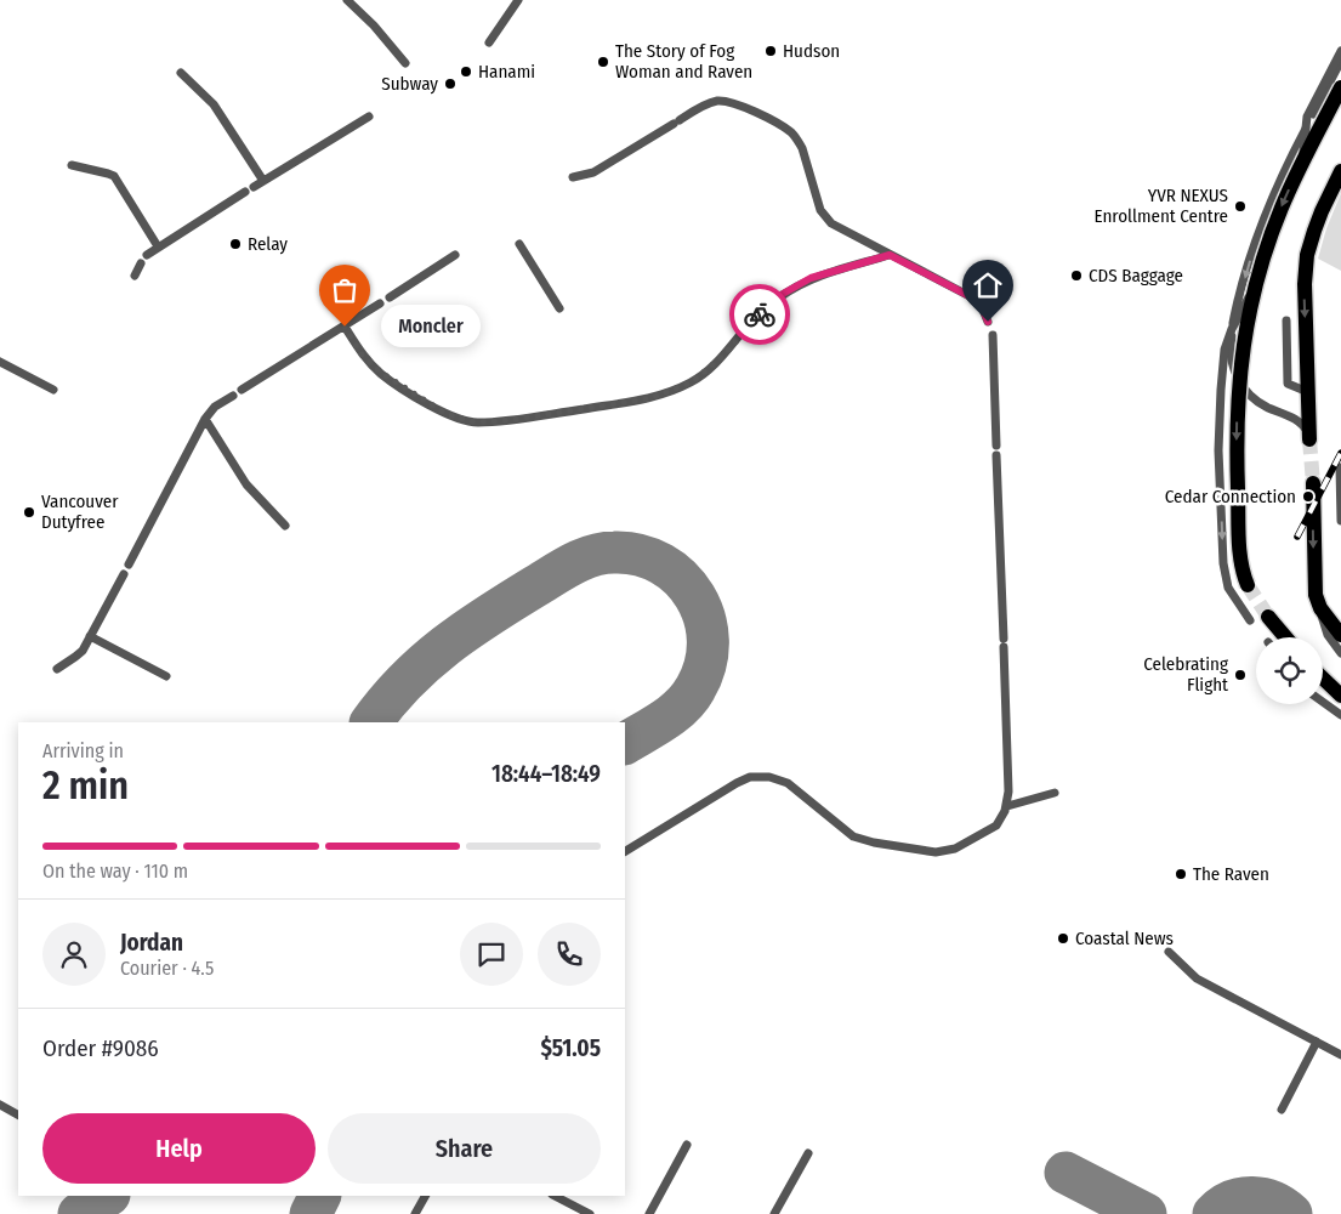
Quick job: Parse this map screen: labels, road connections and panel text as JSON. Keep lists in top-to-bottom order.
{
  "places": [
    "Hudson",
    "The Story of Fog Woman and Raven",
    "Hanami",
    "Subway",
    "YVR NEXUS Enrollment Centre",
    "Relay",
    "CDS Baggage",
    "Moncler",
    "Cedar Connection",
    "Vancouver Dutyfree",
    "Celebrating Flight",
    "The Raven",
    "Coastal News"
  ],
  "page": {
    "bubble": "Moncler",
    "heading": ["2 min", "Arriving in", "18:44–18:49"],
    "panel": [
      "Jordan",
      "Courier · 4.5",
      "Order #9086",
      "$51.05"
    ],
    "bar": "On the way · 110 m",
    "buttons": ["Help", "Share"]
  }
}
